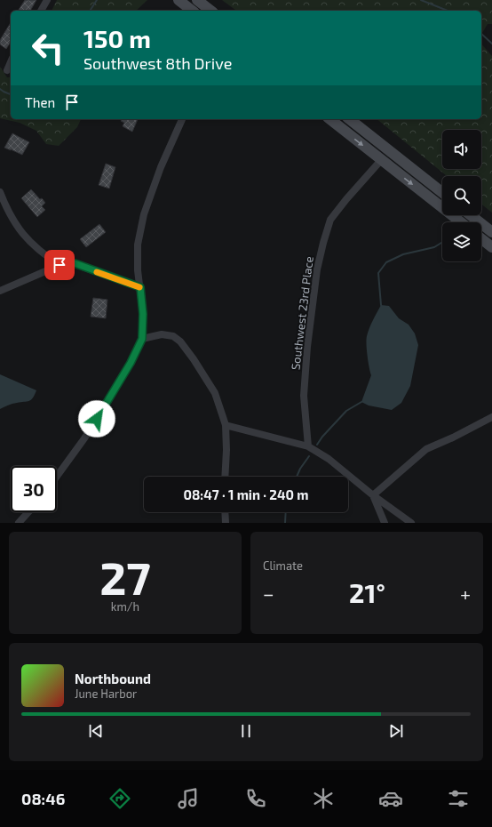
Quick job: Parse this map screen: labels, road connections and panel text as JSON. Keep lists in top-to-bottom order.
{
  "streets": {
    "street": ["Southwest 23rd Place"]
  },
  "page": {
    "turn": ["150 m", "Southwest 8th Drive"],
    "then": "Then",
    "limit": "30",
    "trip": "08:47 · 1 min · 240 m",
    "tile": [
      ["27", "km/h"],
      "Climate"
    ],
    "heat": ["−", "21°", "+"],
    "song": ["Northbound", "June Harbor"],
    "tabs": "08:46"
  }
}
